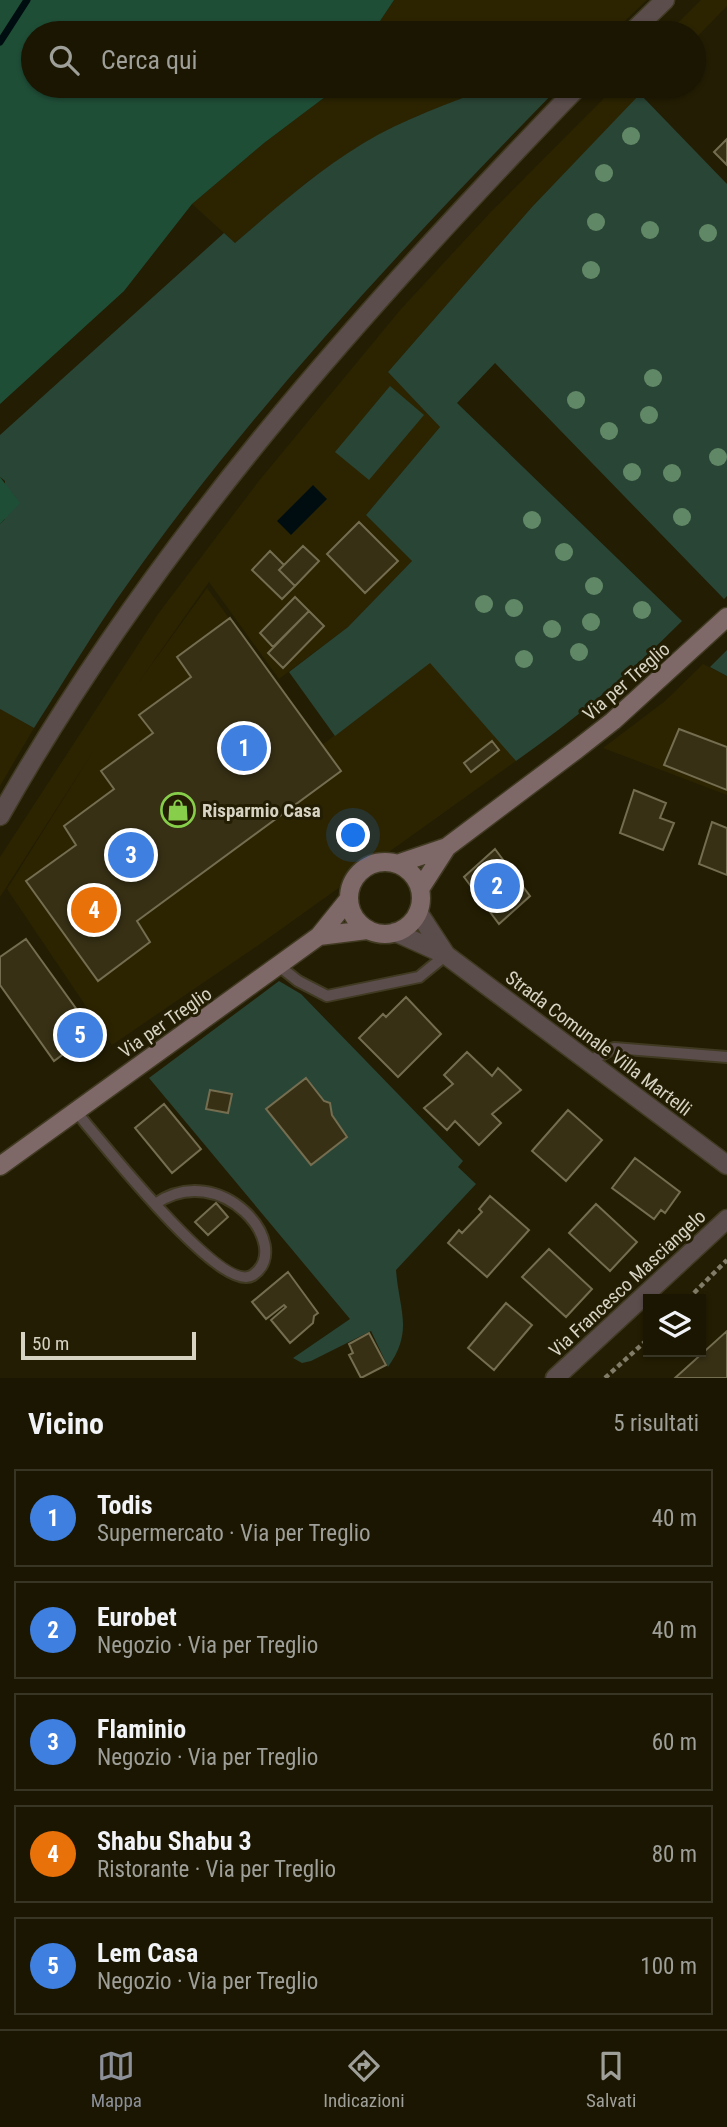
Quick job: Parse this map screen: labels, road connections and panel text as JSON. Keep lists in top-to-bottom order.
{
  "streets": {
    "main road": ["Via per Treglio"],
    "street": ["Strada Comunale Villa Martelli", "Via Francesco Masciangelo"]
  },
  "crossings": [
    ["Via per Treglio", "Strada Comunale Villa Martelli"]
  ],
  "places": {
    "shop": ["Risparmio Casa"]
  },
  "scale_bar": "50 m",
  "page": {
    "search": "Cerca qui",
    "pins": [
      "1",
      "3",
      "2",
      "4",
      "5"
    ],
    "scale": "50 m",
    "heading": ["Vicino", "5 risultati"],
    "list": [
      {
        "mark": "1",
        "name": "Todis",
        "note": "Supermercato · Via per Treglio",
        "value": "40 m"
      },
      {
        "mark": "2",
        "name": "Eurobet",
        "note": "Negozio · Via per Treglio",
        "value": "40 m"
      },
      {
        "mark": "3",
        "name": "Flaminio",
        "note": "Negozio · Via per Treglio",
        "value": "60 m"
      },
      {
        "mark": "4",
        "name": "Shabu Shabu 3",
        "note": "Ristorante · Via per Treglio",
        "value": "80 m"
      },
      {
        "mark": "5",
        "name": "Lem Casa",
        "note": "Negozio · Via per Treglio",
        "value": "100 m"
      }
    ],
    "nav": ["Mappa", "Indicazioni", "Salvati"]
  }
}
